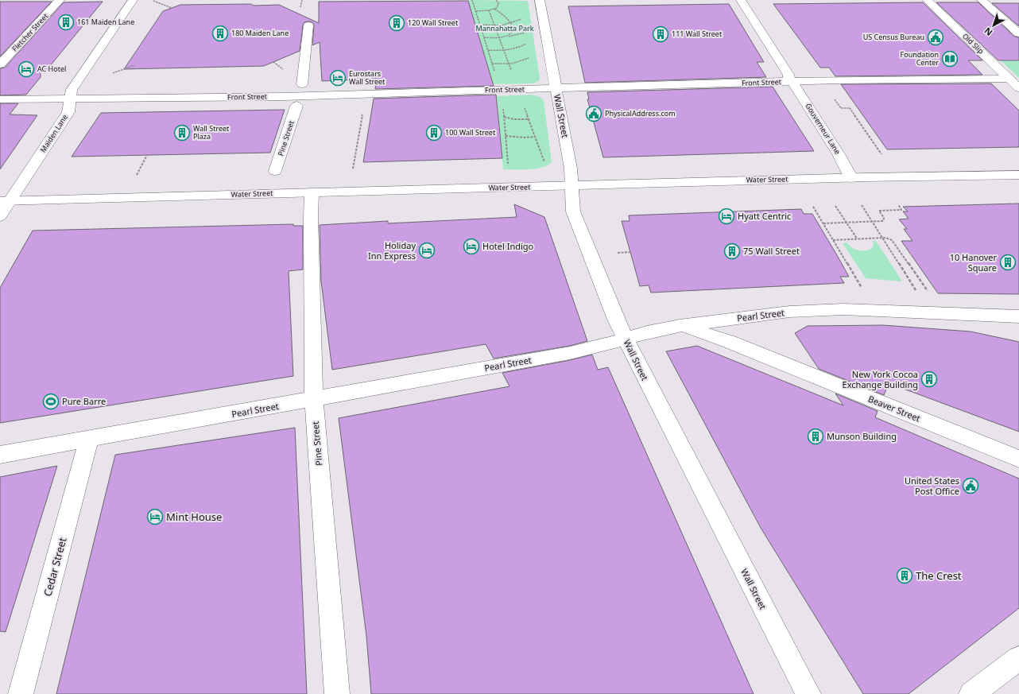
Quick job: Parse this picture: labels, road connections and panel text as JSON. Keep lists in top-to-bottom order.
{
  "streets": {
    "street": [
      "Fletcher Street",
      "Old Slip",
      "Front Street",
      "Wall Street",
      "Gouverneur Lane",
      "Maiden Lane",
      "Pine Street",
      "Water Street",
      "Pearl Street",
      "Beaver Street",
      "Cedar Street"
    ]
  },
  "crossings": [
    ["Old Slip", "Front Street"],
    ["Front Street", "Wall Street"],
    ["Front Street", "Gouverneur Lane"],
    ["Front Street", "Maiden Lane"],
    ["Wall Street", "Water Street"],
    ["Wall Street", "Pearl Street"],
    ["Gouverneur Lane", "Water Street"],
    ["Maiden Lane", "Water Street"],
    ["Pine Street", "Water Street"],
    ["Pine Street", "Pearl Street"],
    ["Pearl Street", "Beaver Street"],
    ["Pearl Street", "Cedar Street"]
  ],
  "parks": ["Mannahatta Park"],
  "places": {
    "building": [
      "161 Maiden Lane",
      "120 Wall Street",
      "180 Maiden Lane",
      "111 Wall Street",
      "Wall Street Plaza",
      "100 Wall Street",
      "75 Wall Street",
      "10 Hanover Square",
      "New York Cocoa Exchange Building",
      "Munson Building",
      "The Crest"
    ],
    "public building": ["US Census Bureau", "PhysicalAddress.com", "United States Post Office"],
    "library": ["Foundation Center"],
    "hotel": [
      "AC Hotel",
      "Eurostars Wall Street",
      "Hyatt Centric",
      "Hotel Indigo",
      "Holiday Inn Express",
      "Mint House"
    ],
    "sports": ["Pure Barre"]
  },
  "north": "bottom left"
}
